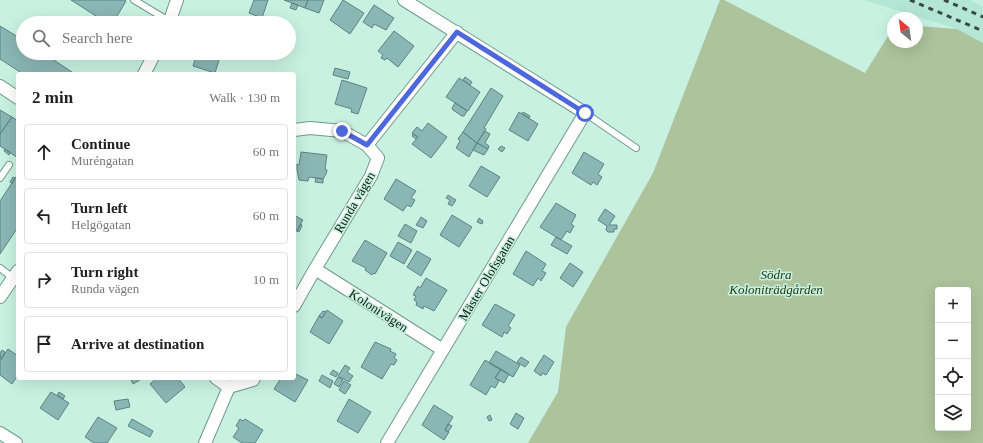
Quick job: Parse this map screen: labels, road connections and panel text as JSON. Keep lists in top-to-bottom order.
{
  "streets": {
    "street": ["Runda vägen", "Mäster Olofsgatan", "Kolonivägen"]
  },
  "crossings": [
    ["Runda vägen", "Kolonivägen"],
    ["Mäster Olofsgatan", "Kolonivägen"]
  ],
  "parks": ["Södra Koloniträdgården"],
  "north": "top left",
  "page": {
    "search": "Search here",
    "heading": ["2 min", "Walk · 130 m"],
    "list": [
      ["Continue", "Muréngatan", "60 m"],
      ["Turn left", "Helgögatan", "60 m"],
      ["Turn right", "Runda vägen", "10 m"],
      "Arrive at destination"
    ],
    "map_buttons": ["+", "−"]
  }
}
